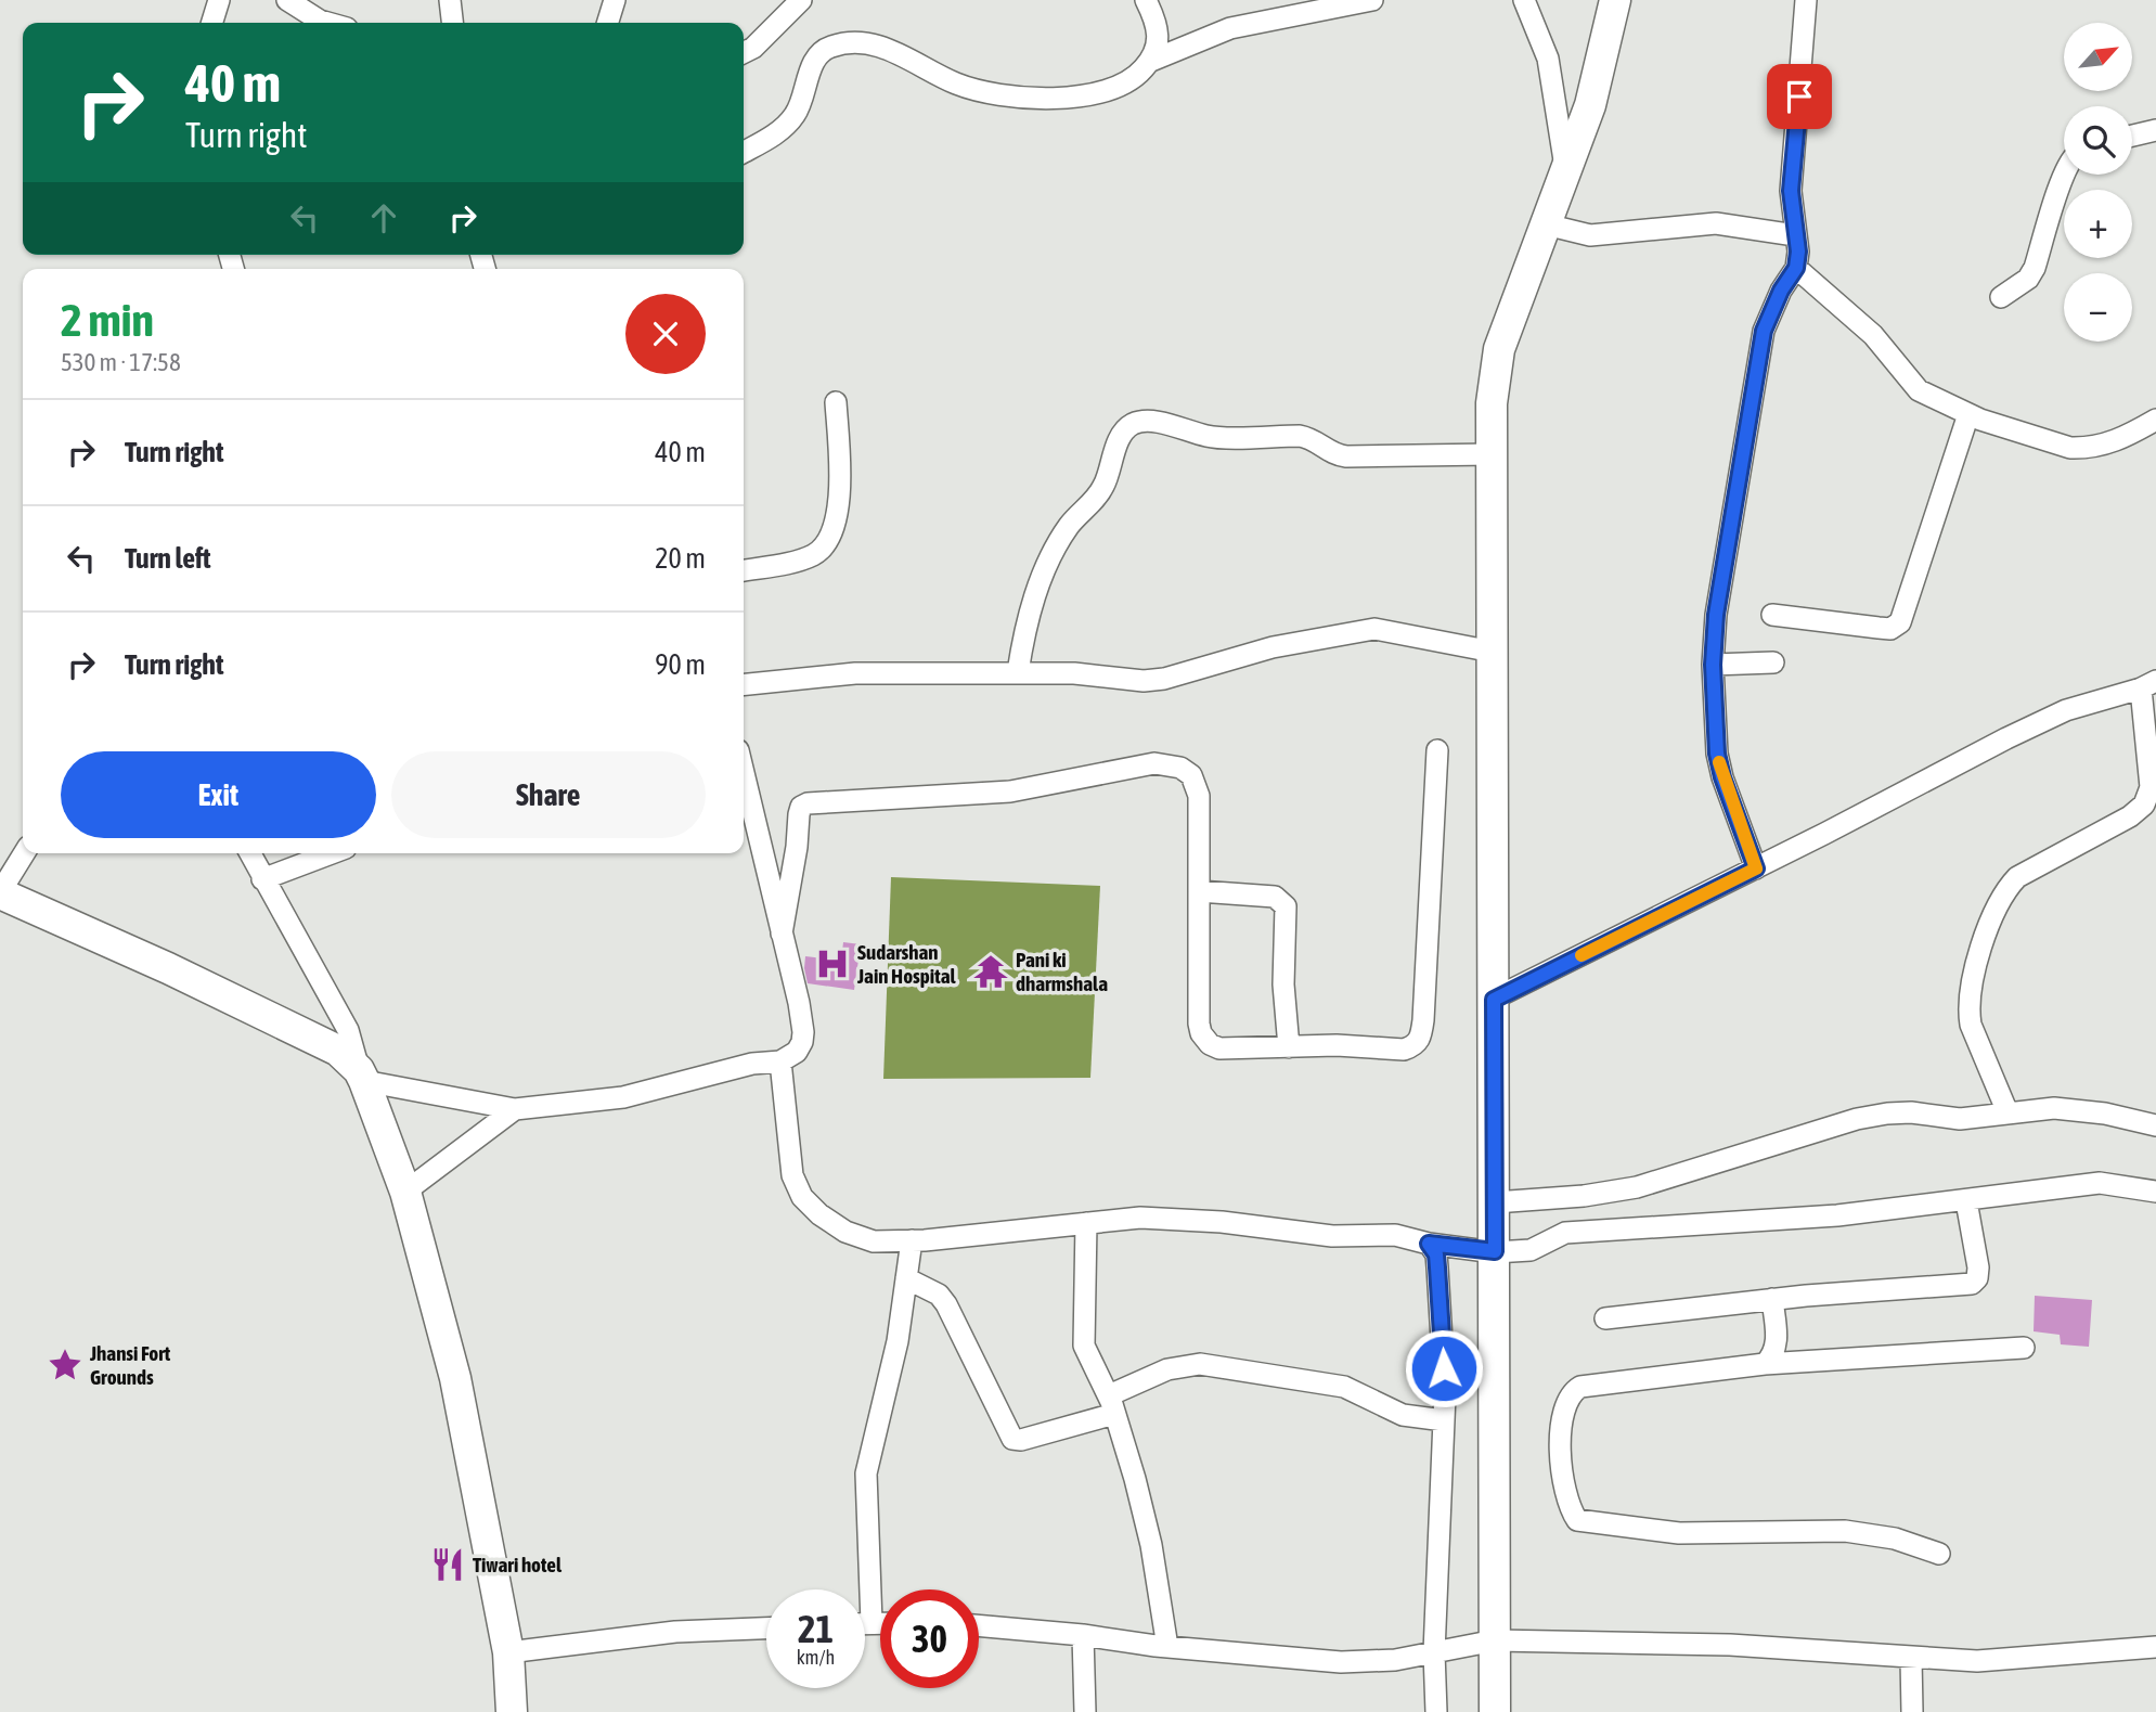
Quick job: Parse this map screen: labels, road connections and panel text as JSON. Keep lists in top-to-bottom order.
{
  "places": {
    "hospital": ["Sudarshan Jain Hospital"],
    "temple": ["Pani ki dharmshala"],
    "place": ["Jhansi Fort Grounds"],
    "restaurant": ["Tiwari hotel"]
  },
  "north": "top right",
  "page": {
    "map_buttons": ["+", "−"],
    "turn": ["40 m", "Turn right"],
    "heading": ["2 min", "530 m · 17:58"],
    "list": [
      {
        "name": "Turn right",
        "value": "40 m"
      },
      {
        "name": "Turn left",
        "value": "20 m"
      },
      {
        "name": "Turn right",
        "value": "90 m"
      }
    ],
    "buttons": ["Exit", "Share"],
    "speed": "21 km/h",
    "limit": "30"
  }
}
